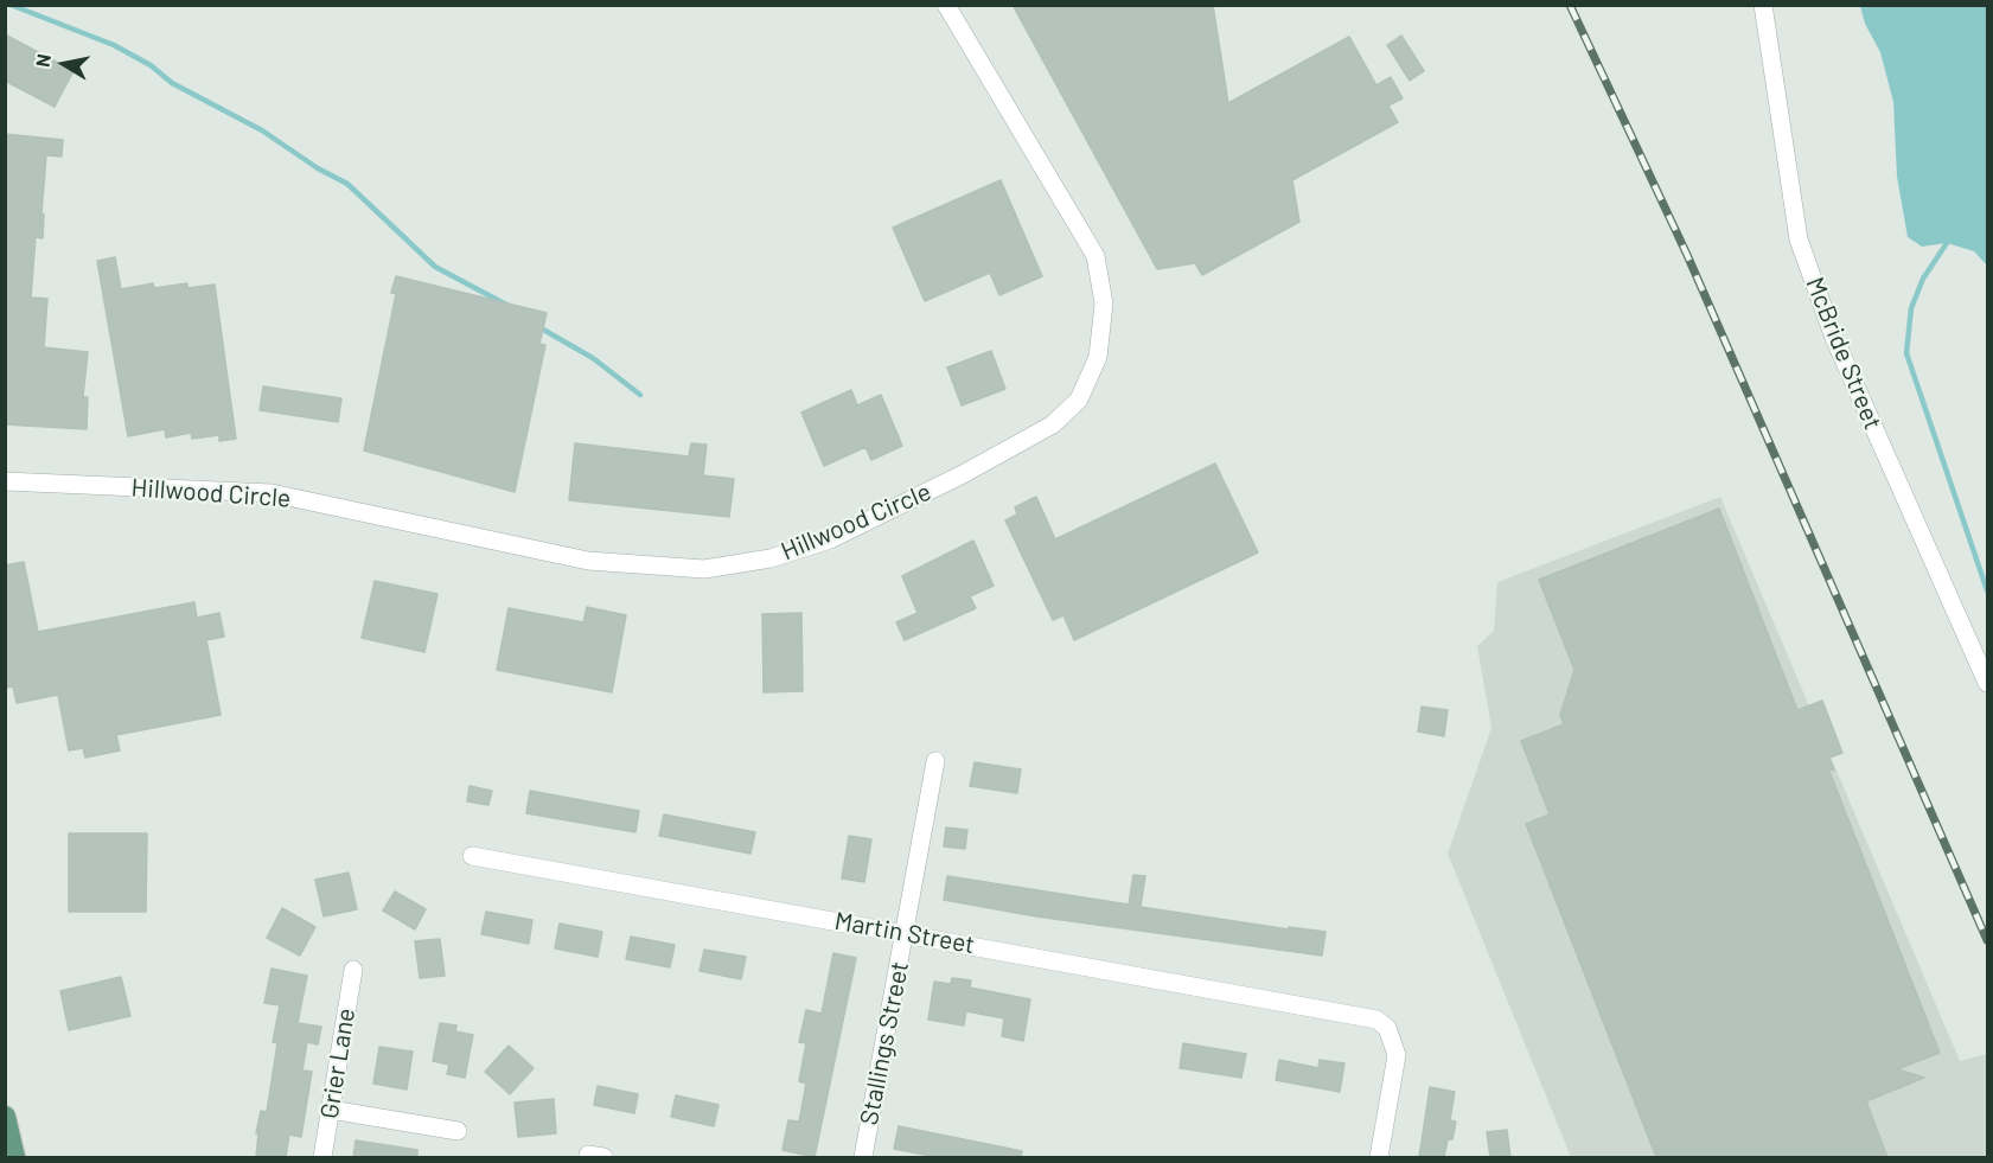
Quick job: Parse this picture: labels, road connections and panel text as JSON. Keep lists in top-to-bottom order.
{
  "streets": {
    "street": [
      "McBride Street",
      "Hillwood Circle",
      "Martin Street",
      "Stallings Street",
      "Grier Lane"
    ]
  },
  "crossings": [
    ["Martin Street", "Stallings Street"]
  ],
  "north": "left"
}
